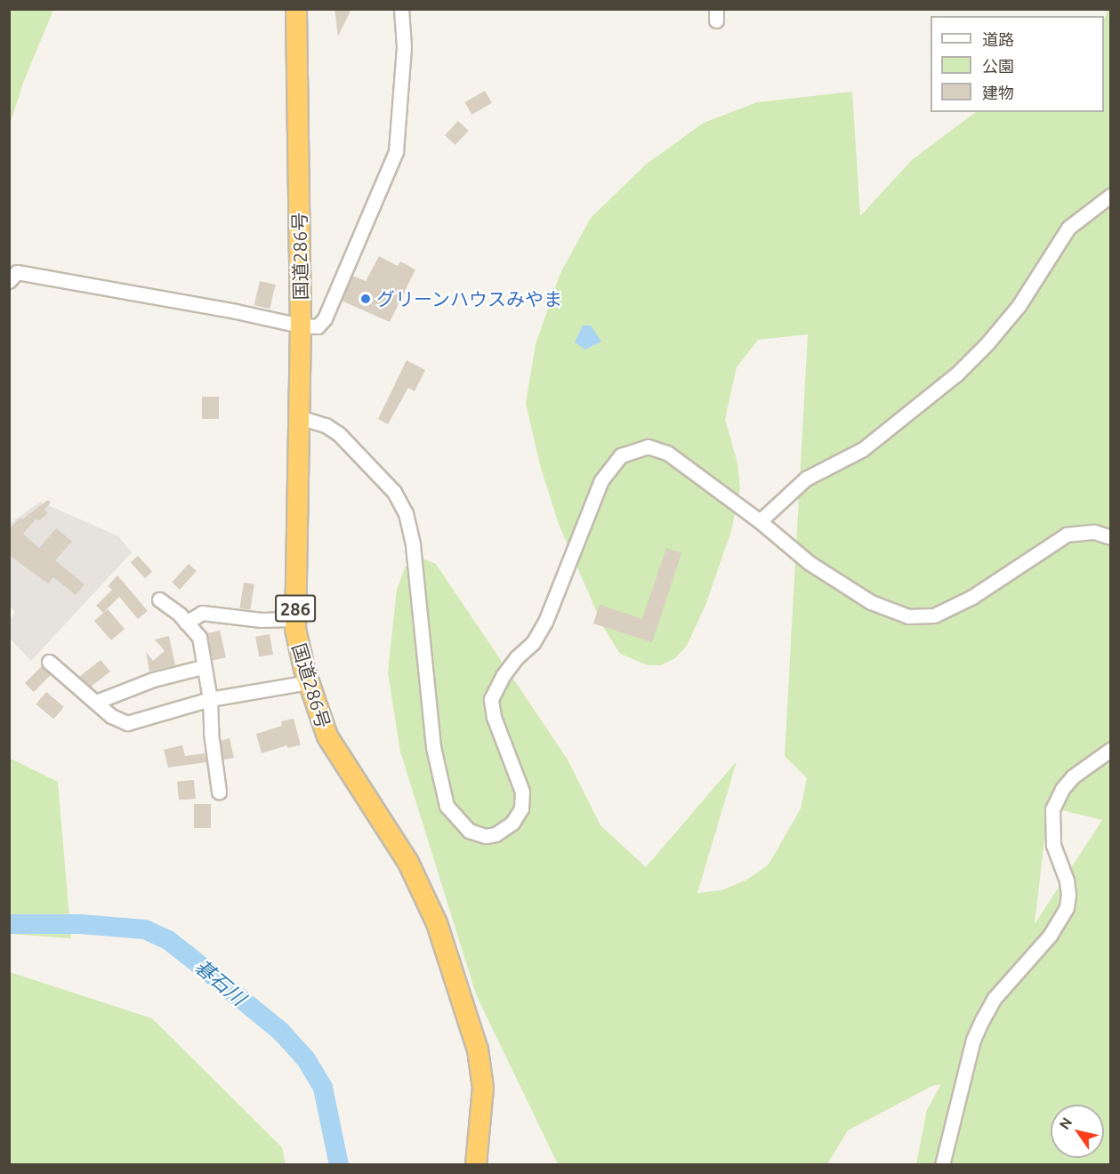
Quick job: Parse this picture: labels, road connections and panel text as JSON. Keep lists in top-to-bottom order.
{
  "streets": {
    "highway": ["国道286号", "286"]
  },
  "water": ["碁石川"],
  "places": ["グリーンハウスみやま"],
  "legend": ["道路", "公園", "建物"],
  "north": "top left"
}
